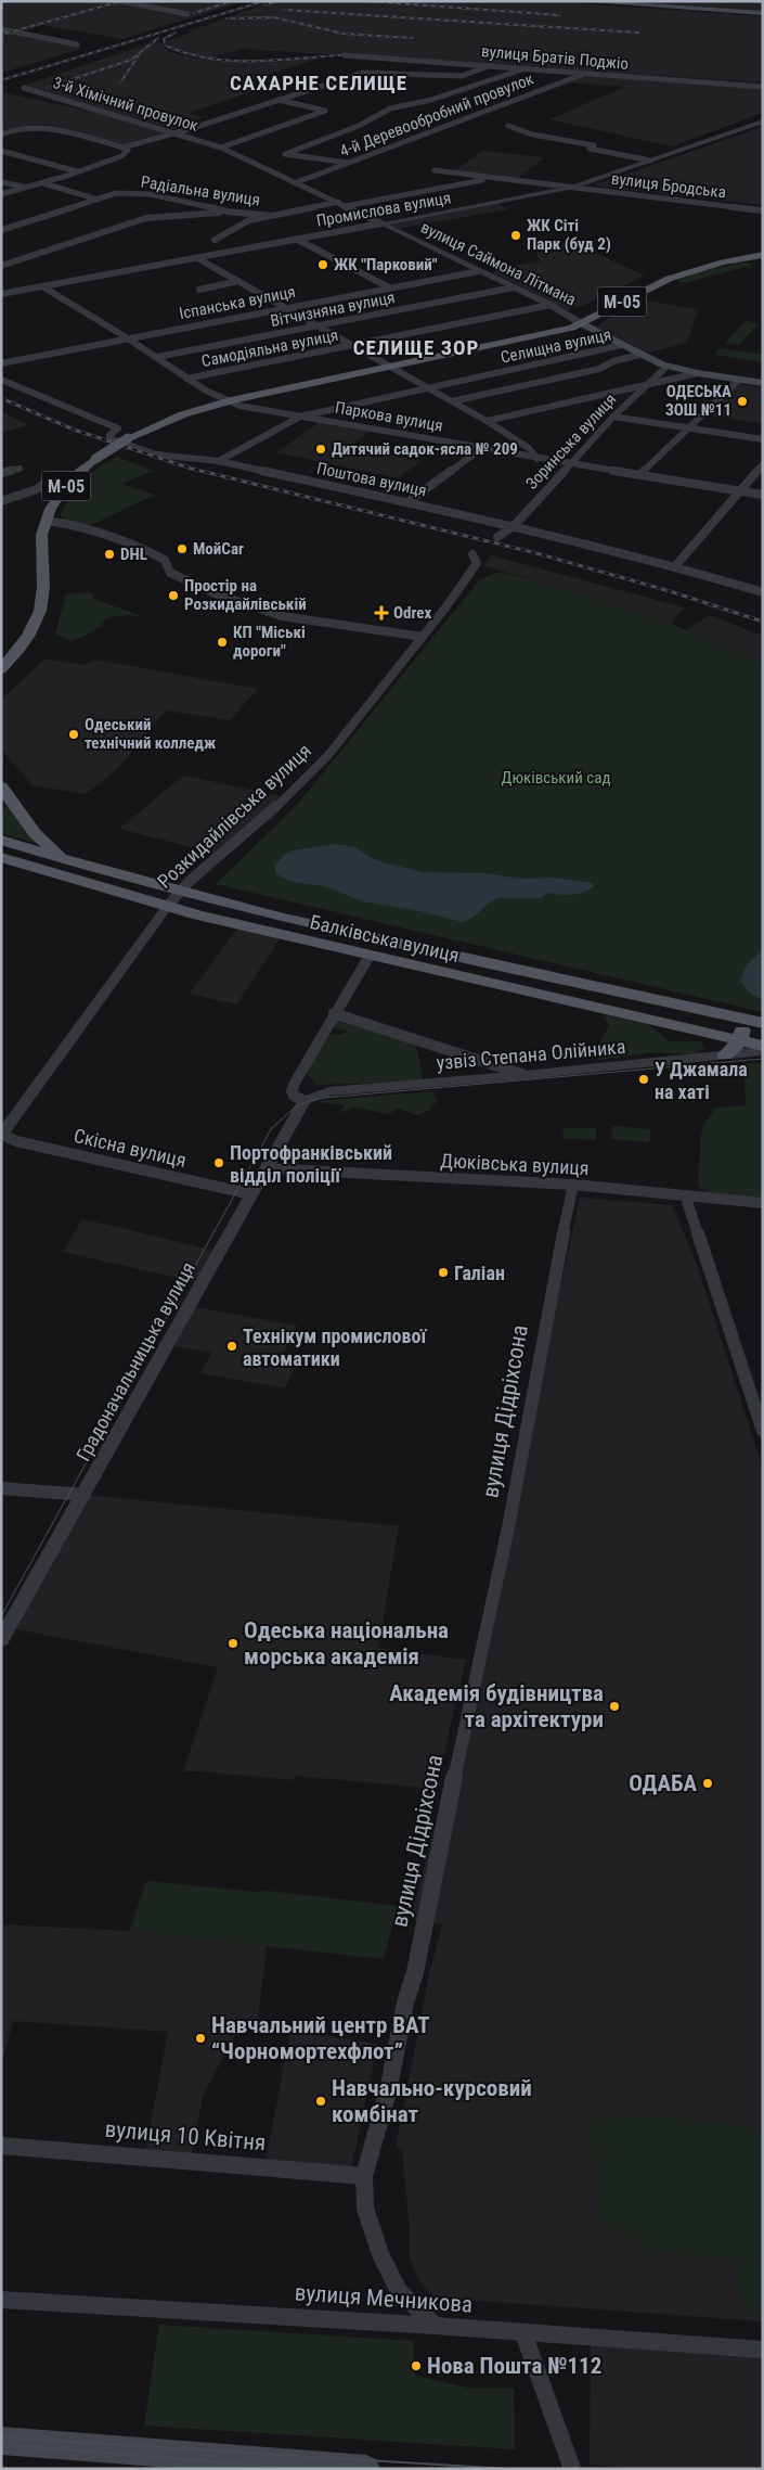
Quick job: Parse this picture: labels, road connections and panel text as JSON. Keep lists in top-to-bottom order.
{
  "streets": {
    "main road": ["М-05", "Балківська вулиця"],
    "street": [
      "вулиця Братів Поджіо",
      "3-й Хімічний провулок",
      "4-й Деревообробний провулок",
      "вулиця Бродська",
      "Радіальна вулиця",
      "Промислова вулиця",
      "вулиця Саймона Літмана",
      "Іспанська вулиця",
      "Вітчизняна вулиця",
      "Селищна вулиця",
      "Самодіяльна вулиця",
      "Паркова вулиця",
      "Зоринська вулиця",
      "Поштова вулиця",
      "Розкидайлівська вулиця",
      "узвіз Степана Олійника",
      "Cкісна вулиця",
      "Дюківська вулиця",
      "Градоначальницька вулиця",
      "вулиця Дідріхсона",
      "вулиця 10 Квітня",
      "вулиця Мечникова"
    ]
  },
  "crossings": [
    ["вулиця Братів Поджіо", "4-й Деревообробний провулок"],
    ["3-й Хімічний провулок", "вулиця Саймона Літмана"],
    ["4-й Деревообробний провулок", "вулиця Саймона Літмана"],
    ["вулиця Бродська", "Промислова вулиця"],
    ["Промислова вулиця", "вулиця Саймона Літмана"],
    ["Промислова вулиця", "Паркова вулиця"],
    ["вулиця Саймона Літмана", "М-05"],
    ["вулиця Саймона Літмана", "Іспанська вулиця"],
    ["вулиця Саймона Літмана", "Вітчизняна вулиця"],
    ["вулиця Саймона Літмана", "Самодіяльна вулиця"],
    ["М-05", "Паркова вулиця"],
    ["Іспанська вулиця", "Паркова вулиця"],
    ["Вітчизняна вулиця", "Паркова вулиця"],
    ["Селищна вулиця", "Паркова вулиця"],
    ["Селищна вулиця", "Поштова вулиця"],
    ["Самодіяльна вулиця", "Паркова вулиця"],
    ["Паркова вулиця", "Зоринська вулиця"],
    ["Зоринська вулиця", "Поштова вулиця"],
    ["Розкидайлівська вулиця", "Балківська вулиця"],
    ["Розкидайлівська вулиця", "Cкісна вулиця"],
    ["узвіз Степана Олійника", "Градоначальницька вулиця"],
    ["Cкісна вулиця", "Градоначальницька вулиця"],
    ["Дюківська вулиця", "Градоначальницька вулиця"],
    ["Дюківська вулиця", "вулиця Дідріхсона"],
    ["вулиця Дідріхсона", "вулиця 10 Квітня"],
    ["вулиця Дідріхсона", "вулиця Мечникова"]
  ],
  "districts": ["САХАРНЕ СЕЛИЩЕ", "СЕЛИЩЕ ЗОР"],
  "parks": ["Дюківський сад"],
  "places": {
    "other": [
      "ЖК Сіті Парк (буд 2)",
      "ЖК \"Парковий\"",
      "ОДЕСЬКА ЗОШ №11",
      "Дитячий садок-ясла № 209",
      "МойCar",
      "DHL",
      "Простір на Розкидайлівській",
      "КП \"Міські дороги\"",
      "Одеський технічний колледж",
      "У Джамала на хаті",
      "Портофранківський відділ поліції",
      "Галіан",
      "Технікум промислової автоматики",
      "Одеська національна морська академія",
      "Академія будівництва та архітектури",
      "ОДАБА",
      "Навчальний центр ВАТ “Чорномортехфлот”",
      "Навчально-курсовий комбінат",
      "Нова Пошта №112"
    ],
    "health": ["Odrex"]
  }
}
